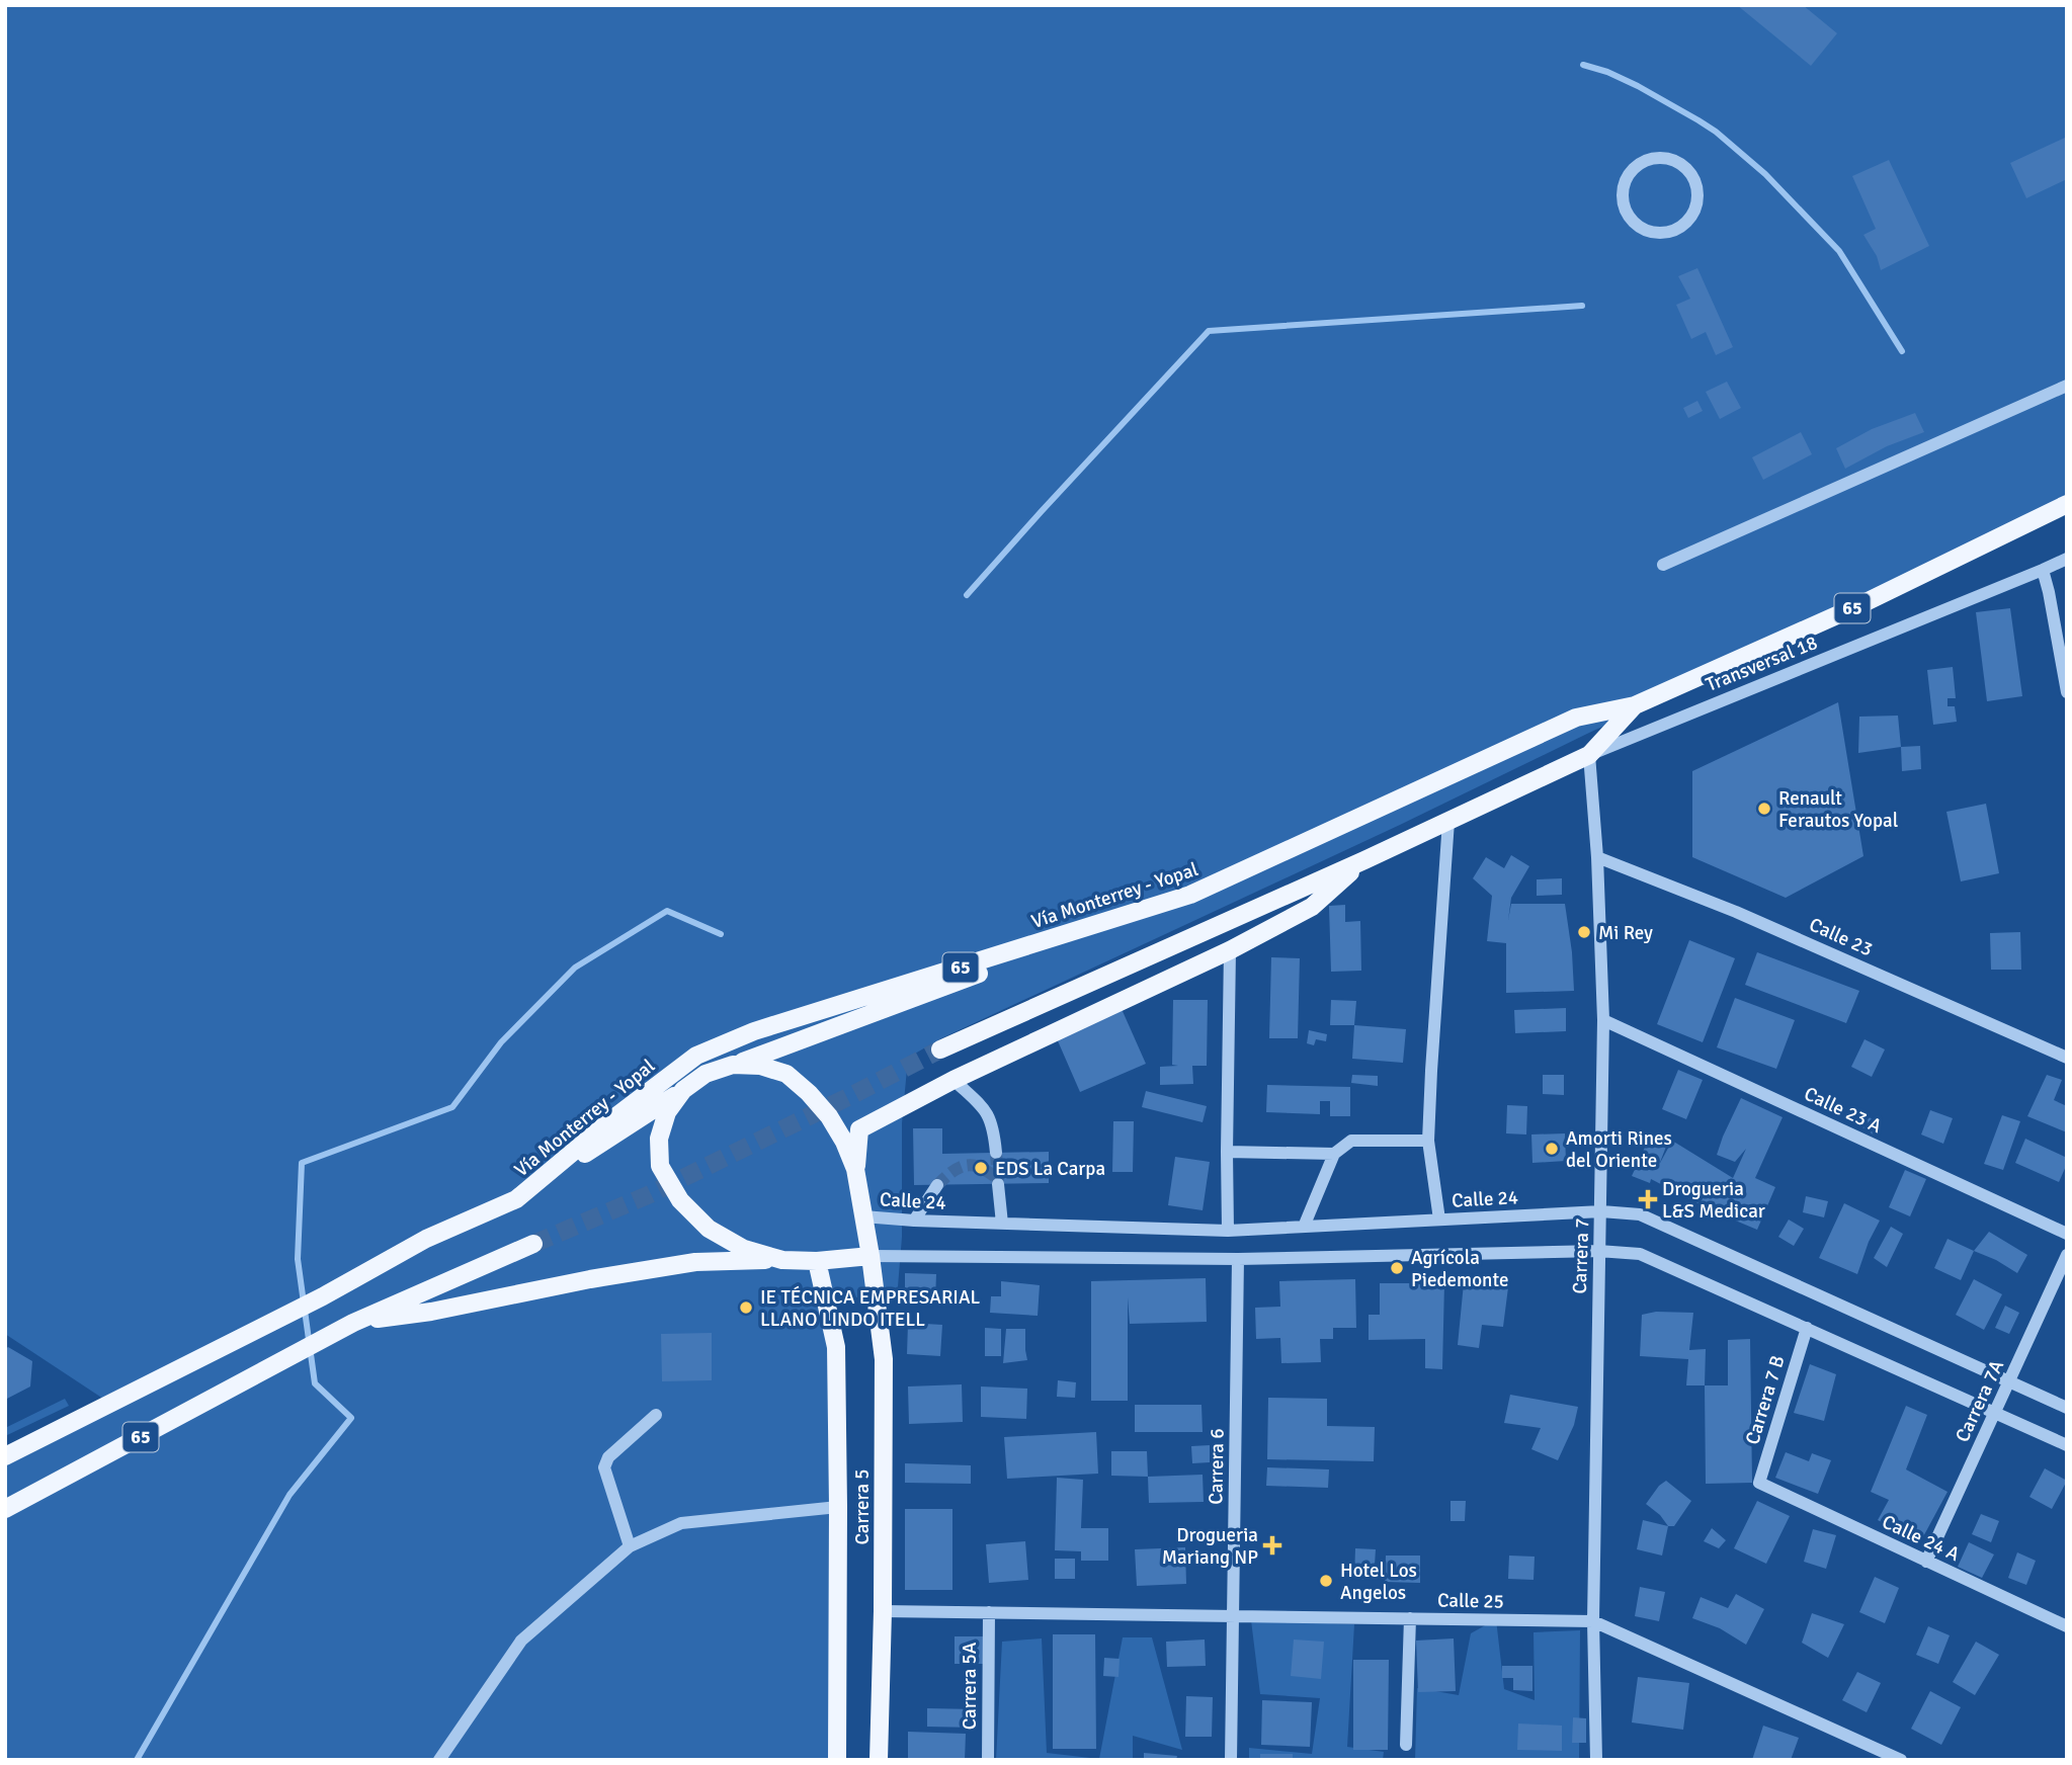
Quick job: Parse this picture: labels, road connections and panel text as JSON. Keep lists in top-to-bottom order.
{
  "streets": {
    "main road": ["65", "Vía Monterrey - Yopal", "Carrera 5"],
    "street": [
      "Transversal 18",
      "Calle 23",
      "Calle 23 A",
      "Calle 24",
      "Carrera 7",
      "Carrera 7 B",
      "Carrera 7A",
      "Carrera 6",
      "Calle 24 A",
      "Calle 25",
      "Carrera 5A"
    ]
  },
  "crossings": [
    ["65", "Transversal 18"],
    ["65", "Vía Monterrey - Yopal"],
    ["65", "Carrera 7"],
    ["Transversal 18", "Carrera 7"],
    ["Calle 23", "Carrera 7"],
    ["Calle 23 A", "Carrera 7"],
    ["Calle 24", "Carrera 7"],
    ["Calle 24", "Carrera 7A"],
    ["Calle 24", "Carrera 5"],
    ["Carrera 7", "Calle 25"],
    ["Carrera 7 B", "Calle 24 A"],
    ["Carrera 7A", "Calle 24 A"],
    ["Carrera 6", "Calle 25"],
    ["Carrera 5", "Calle 25"],
    ["Calle 25", "Carrera 5A"]
  ],
  "places": {
    "other": [
      "Renault Ferautos Yopal",
      "Mi Rey",
      "Amorti Rines del Oriente",
      "EDS La Carpa",
      "Agrícola Piedemonte",
      "IE TÉCNICA EMPRESARIAL LLANO LINDO ITELL",
      "Hotel Los Angelos"
    ],
    "health": ["Drogueria L&S Medicar", "Drogueria Mariang NP"]
  }
}
